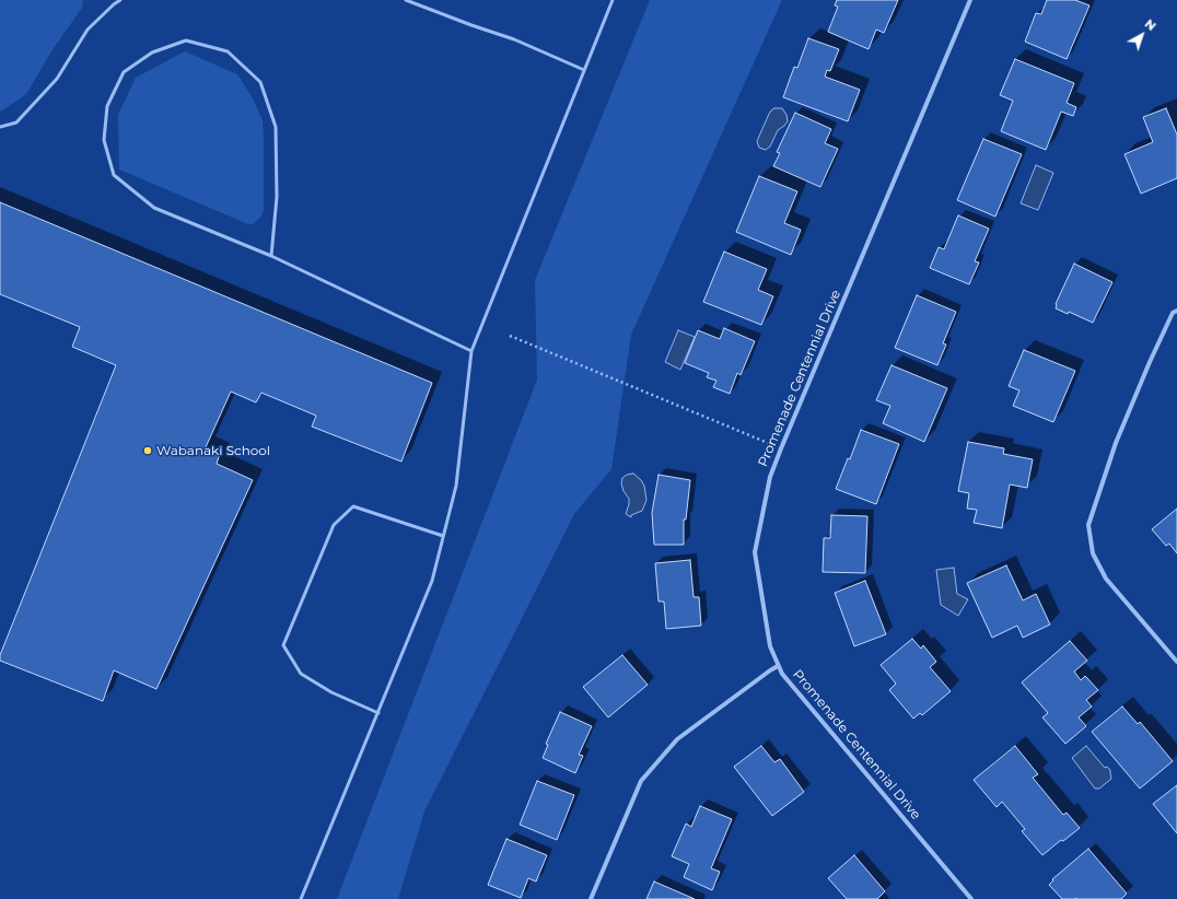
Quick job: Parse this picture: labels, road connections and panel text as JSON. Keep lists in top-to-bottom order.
{
  "streets": {
    "street": ["Promenade Centennial Drive"]
  },
  "places": ["Wabanaki School"],
  "north": "top right"
}
